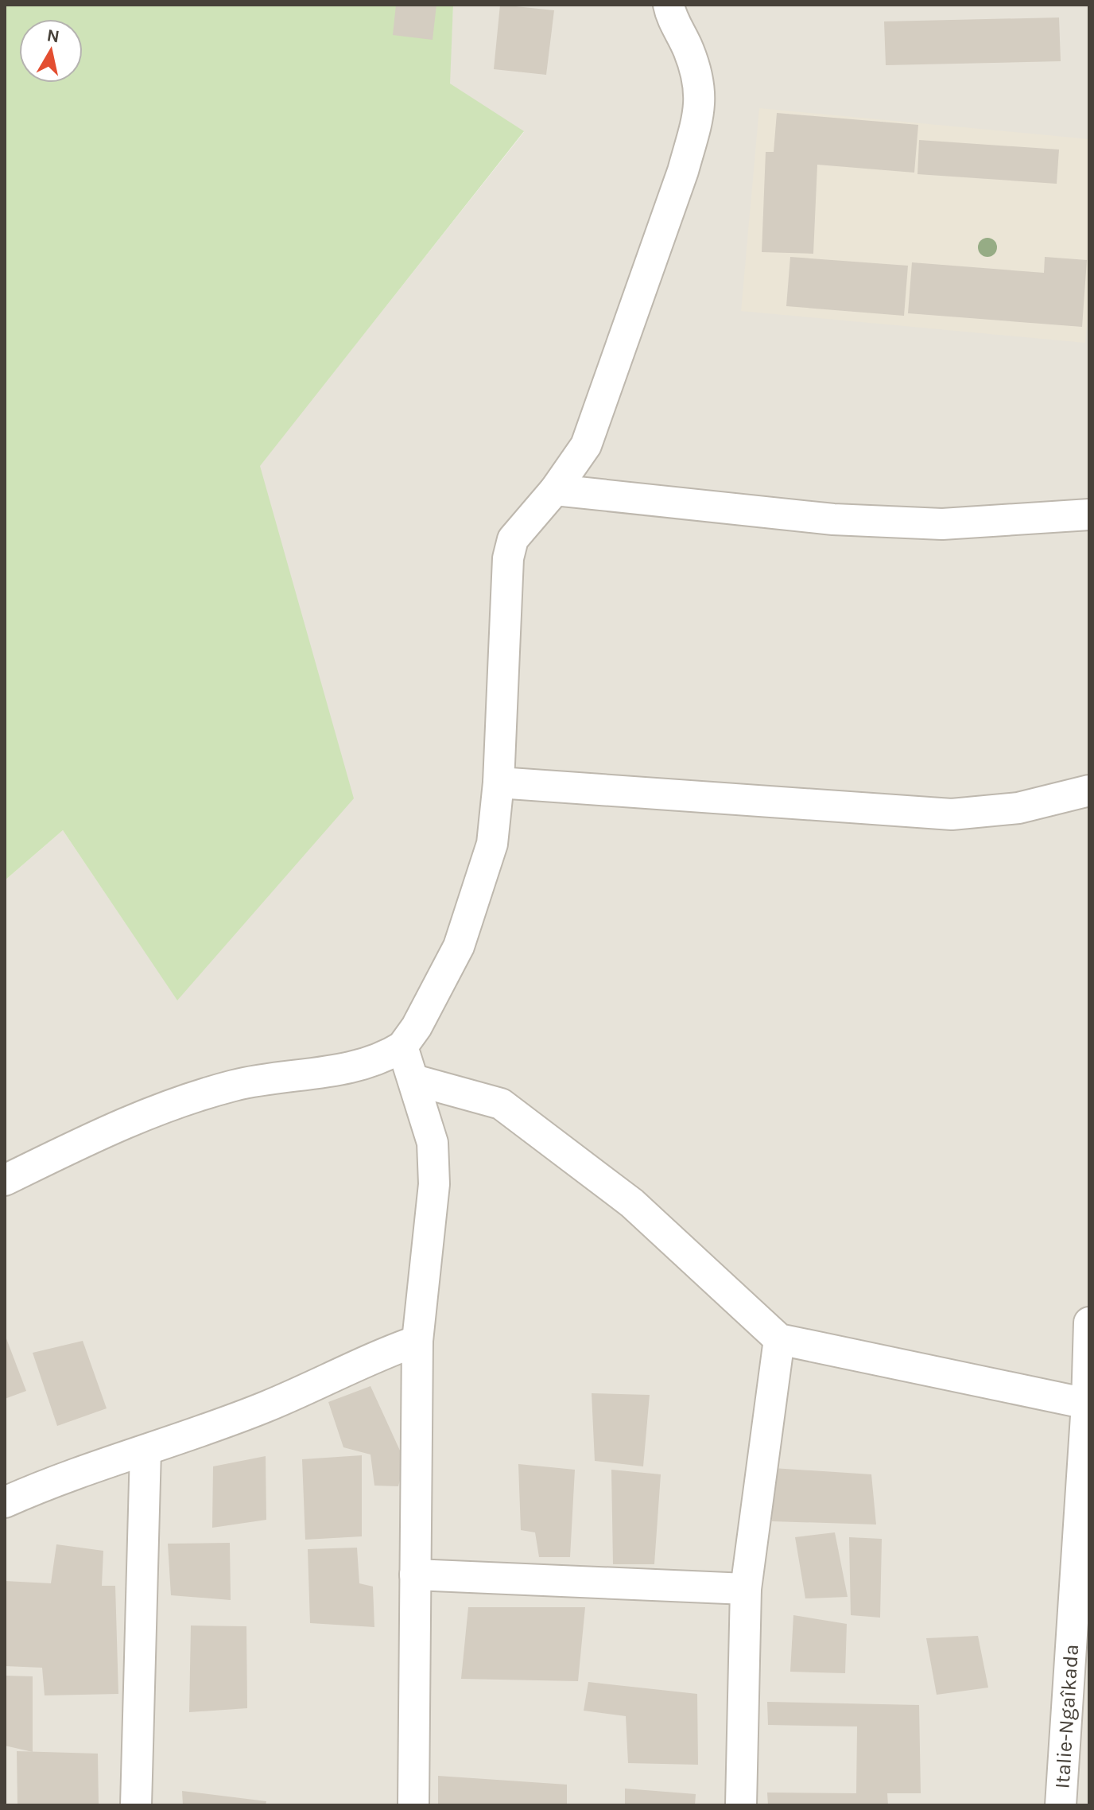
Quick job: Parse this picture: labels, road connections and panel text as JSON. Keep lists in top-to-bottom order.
{
  "streets": {
    "street": ["Italie-Ngaîkada"]
  },
  "north": "top"
}
